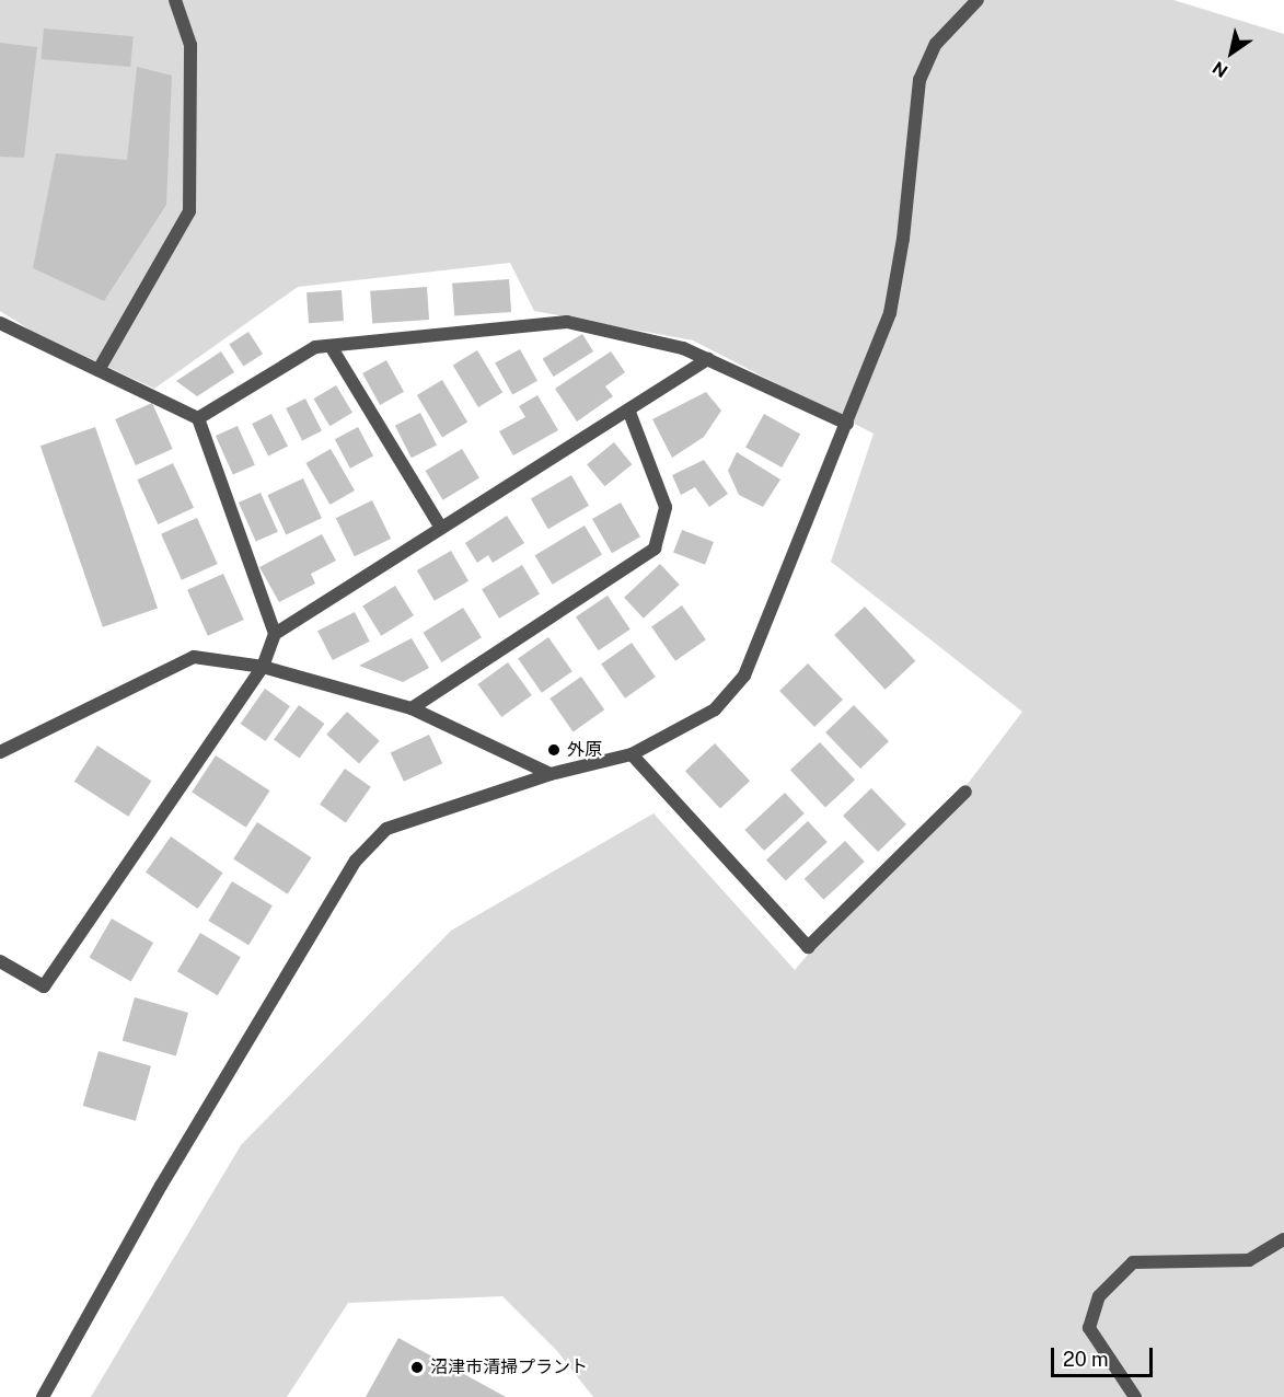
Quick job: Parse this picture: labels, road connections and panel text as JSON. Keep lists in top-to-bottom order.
{
  "places": ["外原", "沼津市清掃プラント"],
  "scale_bar": "20 m",
  "north": "bottom left"
}
